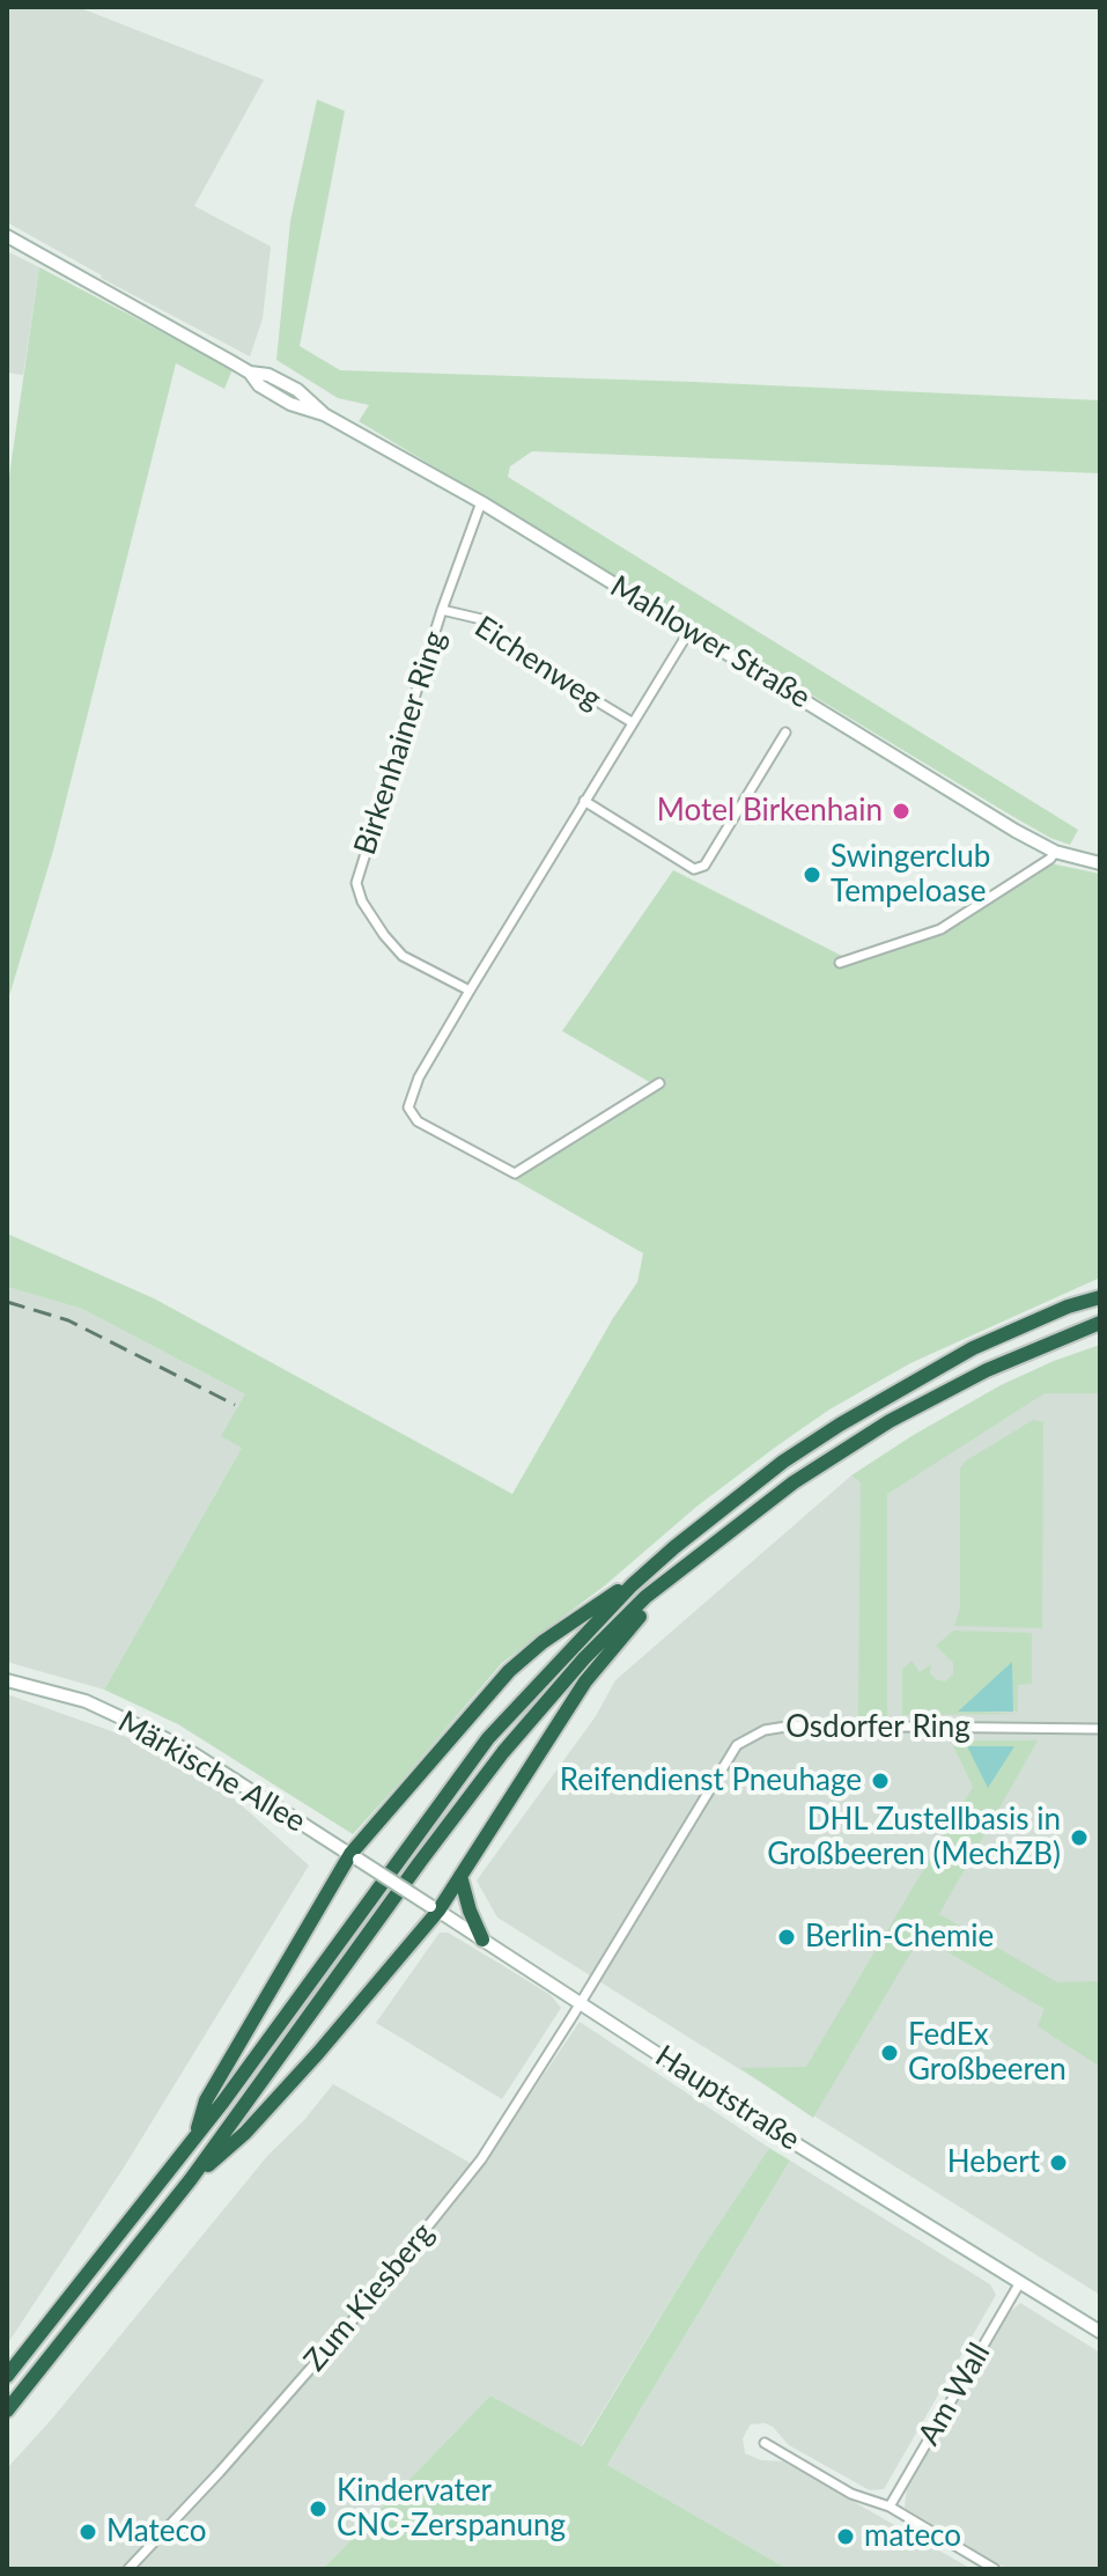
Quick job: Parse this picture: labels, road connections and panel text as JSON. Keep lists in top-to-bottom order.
{
  "streets": {
    "main road": ["Mahlower Straße", "Märkische Allee", "Hauptstraße"],
    "street": [
      "Eichenweg",
      "Birkenhainer Ring",
      "Osdorfer Ring",
      "Zum Kiesberg",
      "Am Wall"
    ]
  },
  "crossings": [
    ["Mahlower Straße", "Birkenhainer Ring"],
    ["Eichenweg", "Birkenhainer Ring"],
    ["Osdorfer Ring", "Hauptstraße"],
    ["Osdorfer Ring", "Zum Kiesberg"],
    ["Märkische Allee", "Hauptstraße"],
    ["Hauptstraße", "Zum Kiesberg"],
    ["Hauptstraße", "Am Wall"]
  ],
  "places": [
    "Motel Birkenhain",
    "Swingerclub Tempeloase",
    "Reifendienst Pneuhage",
    "DHL Zustellbasis in Großbeeren (MechZB)",
    "Berlin-Chemie",
    "FedEx Großbeeren",
    "Hebert",
    "Kindervater CNC-Zerspanung",
    "Mateco",
    "mateco"
  ]
}
